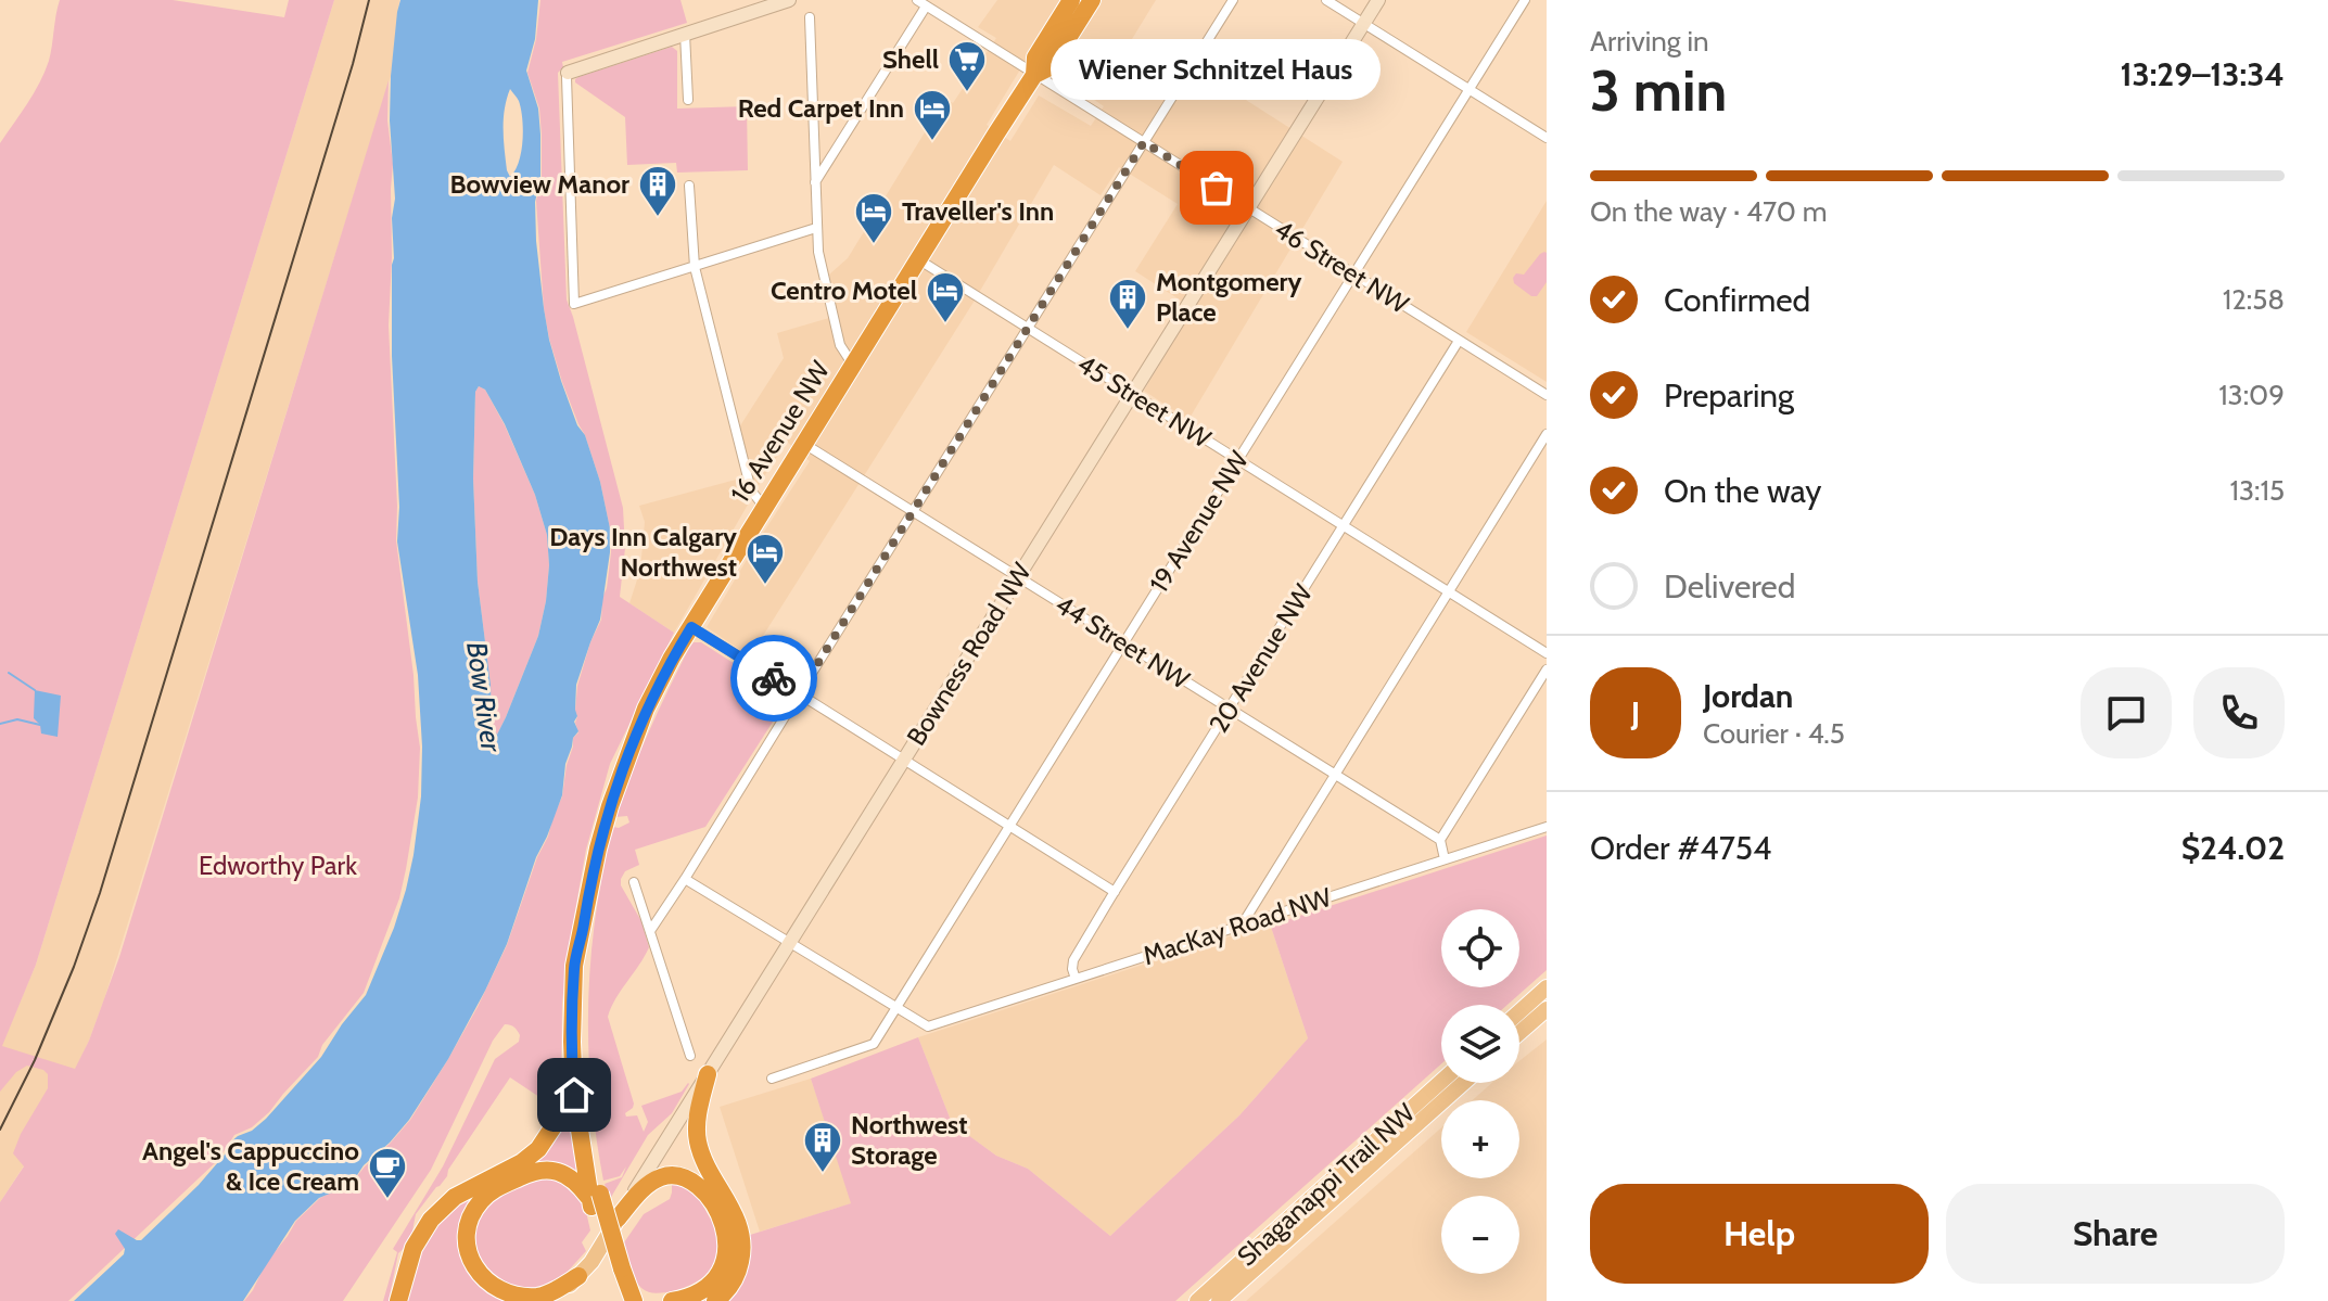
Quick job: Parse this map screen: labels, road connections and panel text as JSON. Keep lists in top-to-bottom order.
{
  "streets": {
    "highway": ["16 Avenue NW"],
    "main road": ["Bowness Road NW", "Shaganappi Trail NW"],
    "street": [
      "46 Street NW",
      "45 Street NW",
      "19 Avenue NW",
      "44 Street NW",
      "20 Avenue NW",
      "MacKay Road NW"
    ]
  },
  "crossings": [
    ["46 Street NW", "16 Avenue NW"],
    ["46 Street NW", "19 Avenue NW"],
    ["46 Street NW", "Bowness Road NW"],
    ["46 Street NW", "20 Avenue NW"],
    ["45 Street NW", "16 Avenue NW"],
    ["45 Street NW", "19 Avenue NW"],
    ["45 Street NW", "Bowness Road NW"],
    ["45 Street NW", "20 Avenue NW"],
    ["16 Avenue NW", "44 Street NW"],
    ["19 Avenue NW", "44 Street NW"],
    ["19 Avenue NW", "MacKay Road NW"],
    ["44 Street NW", "Bowness Road NW"],
    ["44 Street NW", "20 Avenue NW"],
    ["20 Avenue NW", "MacKay Road NW"]
  ],
  "water": ["Bow River"],
  "parks": ["Edworthy Park"],
  "places": {
    "supermarket": ["Shell"],
    "hotel": [
      "Red Carpet Inn",
      "Traveller's Inn",
      "Centro Motel",
      "Days Inn Calgary Northwest"
    ],
    "other": ["Wiener Schnitzel Haus"],
    "building": ["Bowview Manor", "Montgomery Place", "Northwest Storage"],
    "cafe": ["Angel's Cappuccino & Ice Cream"]
  },
  "page": {
    "heading": ["3 min", "Arriving in", "13:29–13:34"],
    "panel": [
      "Jordan",
      "Courier · 4.5",
      "Order #4754",
      "$24.02"
    ],
    "bubble": "Wiener Schnitzel Haus",
    "bar": "On the way · 470 m",
    "list": [
      ["Confirmed", "12:58"],
      ["Preparing", "13:09"],
      ["On the way", "13:15"],
      "Delivered"
    ],
    "round": "J",
    "map_buttons": ["+", "−"],
    "buttons": ["Help", "Share"]
  }
}
